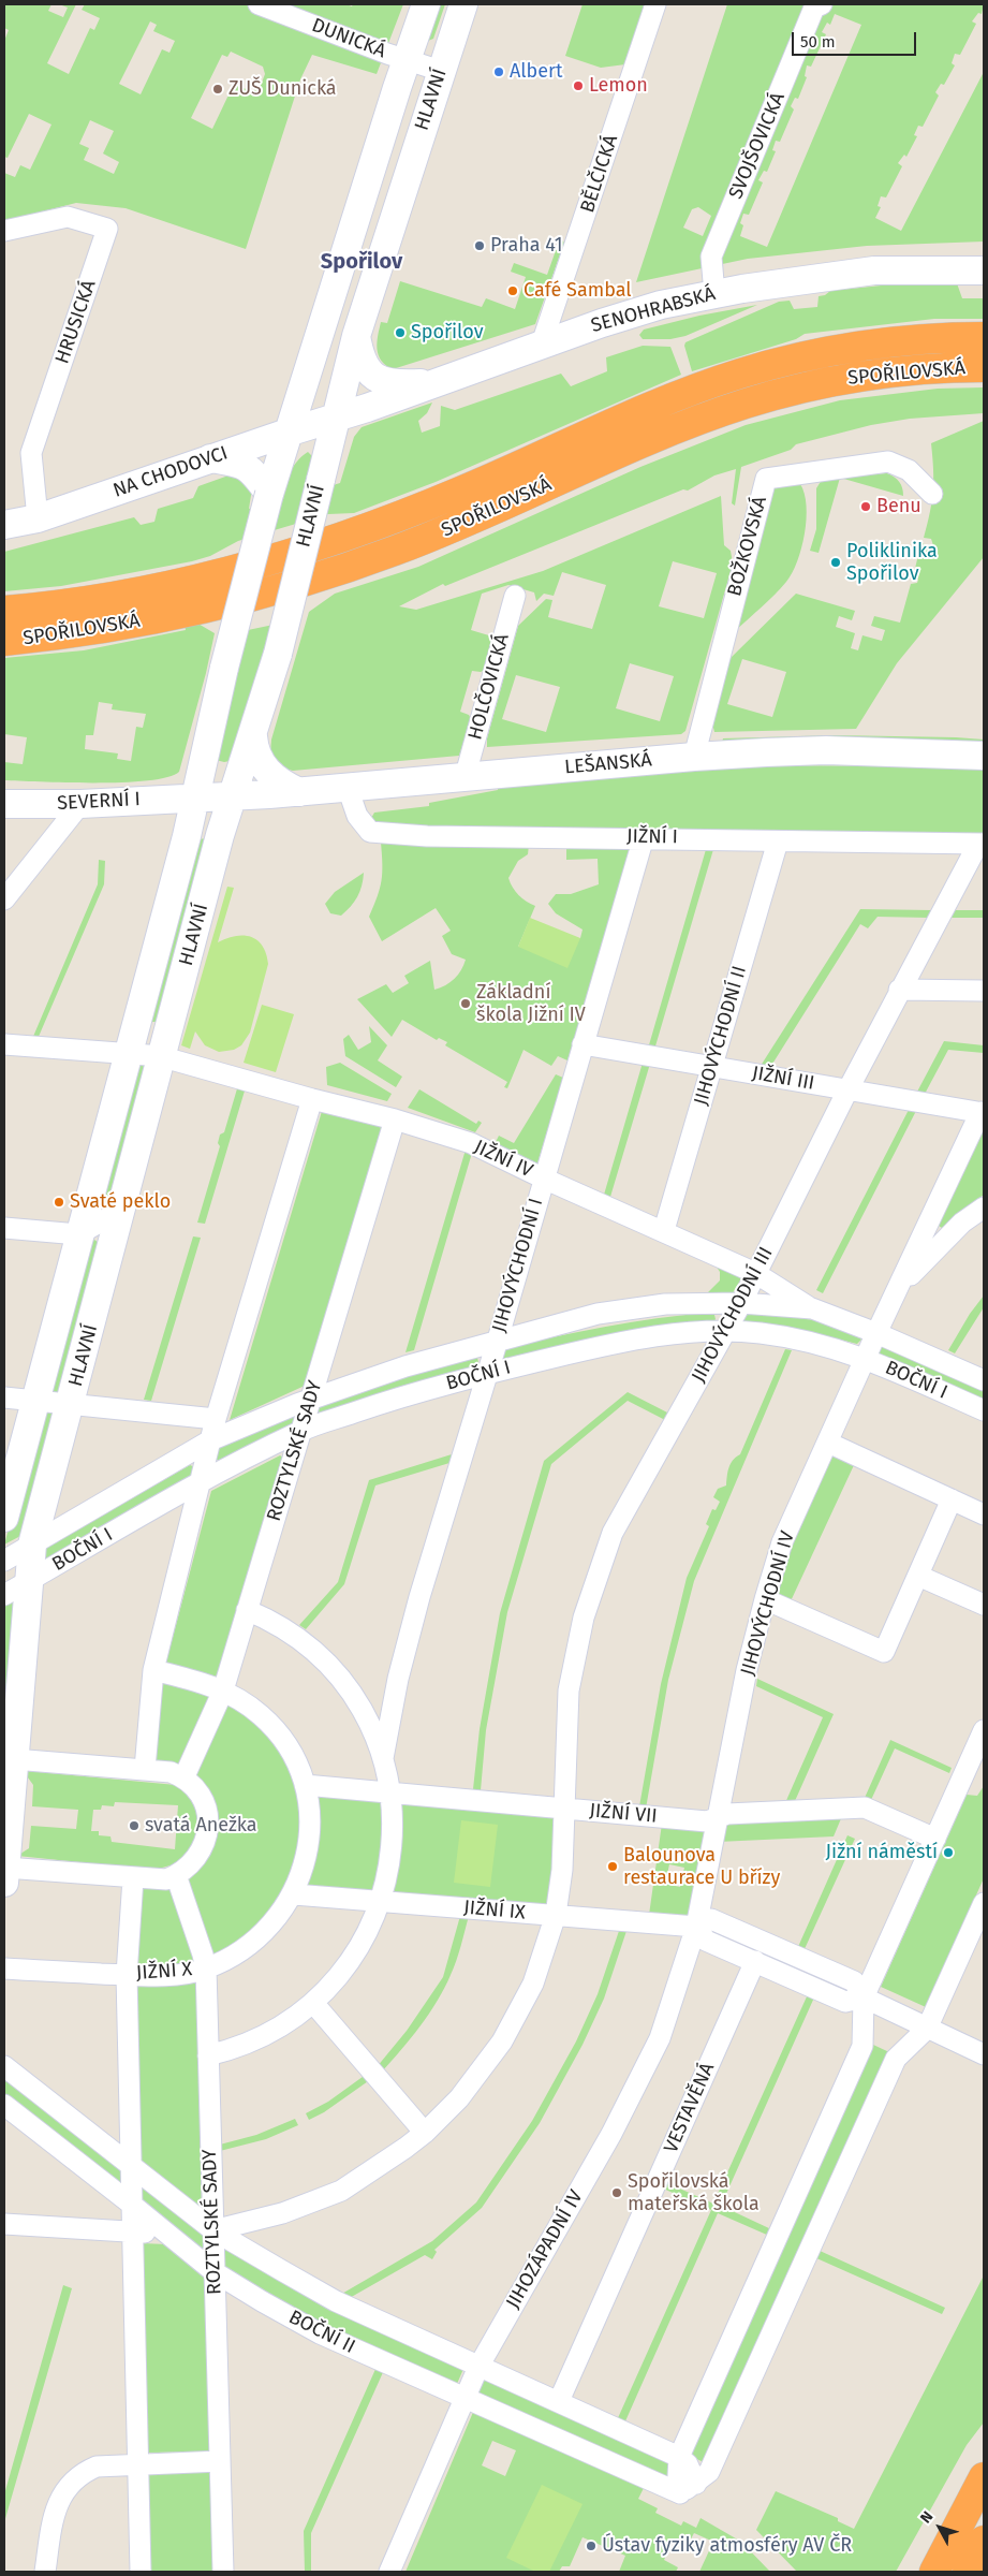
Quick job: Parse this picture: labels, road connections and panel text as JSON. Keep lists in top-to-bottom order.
{
  "streets": {
    "highway": ["SPOŘILOVSKÁ"],
    "street": [
      "DUNICKÁ",
      "HLAVNÍ",
      "SVOJŠOVICKÁ",
      "BĚLČICKÁ",
      "SENOHRABSKÁ",
      "HRUSICKÁ",
      "NA CHODOVCI",
      "BOŽKOVSKÁ",
      "HOLČOVICKÁ",
      "LEŠANSKÁ",
      "SEVERNÍ I",
      "JIŽNÍ I",
      "JIHOVÝCHODNÍ II",
      "JIŽNÍ III",
      "JIŽNÍ IV",
      "JIHOVÝCHODNÍ I",
      "JIHOVÝCHODNÍ III",
      "BOČNÍ I",
      "ROZTYLSKÉ SADY",
      "JIHOVÝCHODNÍ IV",
      "JIŽNÍ VII",
      "JIŽNÍ IX",
      "JIŽNÍ X",
      "VESTAVĚNÁ",
      "JIHOZÁPADNÍ IV",
      "BOČNÍ II"
    ]
  },
  "crossings": [
    ["DUNICKÁ", "HLAVNÍ"],
    ["HLAVNÍ", "SENOHRABSKÁ"],
    ["HLAVNÍ", "NA CHODOVCI"],
    ["HLAVNÍ", "LEŠANSKÁ"],
    ["HLAVNÍ", "SEVERNÍ I"],
    ["HLAVNÍ", "JIŽNÍ IV"],
    ["HLAVNÍ", "BOČNÍ I"],
    ["SVOJŠOVICKÁ", "SENOHRABSKÁ"],
    ["BĚLČICKÁ", "SENOHRABSKÁ"],
    ["SENOHRABSKÁ", "NA CHODOVCI"],
    ["HRUSICKÁ", "NA CHODOVCI"],
    ["BOŽKOVSKÁ", "LEŠANSKÁ"],
    ["HOLČOVICKÁ", "LEŠANSKÁ"],
    ["LEŠANSKÁ", "SEVERNÍ I"],
    ["LEŠANSKÁ", "JIŽNÍ I"],
    ["JIŽNÍ I", "JIHOVÝCHODNÍ II"],
    ["JIŽNÍ I", "JIHOVÝCHODNÍ I"],
    ["JIŽNÍ I", "JIHOVÝCHODNÍ III"],
    ["JIHOVÝCHODNÍ II", "JIŽNÍ III"],
    ["JIHOVÝCHODNÍ II", "JIŽNÍ IV"],
    ["JIŽNÍ III", "JIHOVÝCHODNÍ I"],
    ["JIŽNÍ III", "JIHOVÝCHODNÍ III"],
    ["JIŽNÍ III", "JIHOVÝCHODNÍ IV"],
    ["JIŽNÍ IV", "JIHOVÝCHODNÍ I"],
    ["JIŽNÍ IV", "JIHOVÝCHODNÍ III"],
    ["JIŽNÍ IV", "BOČNÍ I"],
    ["JIŽNÍ IV", "ROZTYLSKÉ SADY"],
    ["JIHOVÝCHODNÍ I", "BOČNÍ I"],
    ["JIHOVÝCHODNÍ III", "BOČNÍ I"],
    ["JIHOVÝCHODNÍ III", "ROZTYLSKÉ SADY"],
    ["JIHOVÝCHODNÍ III", "JIŽNÍ VII"],
    ["JIHOVÝCHODNÍ III", "JIŽNÍ IX"],
    ["JIHOVÝCHODNÍ III", "BOČNÍ II"],
    ["BOČNÍ I", "ROZTYLSKÉ SADY"],
    ["BOČNÍ I", "JIHOVÝCHODNÍ IV"],
    ["ROZTYLSKÉ SADY", "JIŽNÍ X"],
    ["ROZTYLSKÉ SADY", "BOČNÍ II"],
    ["JIHOVÝCHODNÍ IV", "JIŽNÍ VII"],
    ["JIHOVÝCHODNÍ IV", "JIŽNÍ IX"],
    ["JIHOVÝCHODNÍ IV", "JIHOZÁPADNÍ IV"],
    ["JIŽNÍ VII", "JIŽNÍ X"],
    ["JIŽNÍ IX", "JIŽNÍ X"],
    ["JIŽNÍ IX", "VESTAVĚNÁ"],
    ["JIŽNÍ IX", "JIHOZÁPADNÍ IV"],
    ["VESTAVĚNÁ", "BOČNÍ II"],
    ["JIHOZÁPADNÍ IV", "BOČNÍ II"]
  ],
  "districts": ["Spořilov"],
  "places": [
    "Albert",
    "Lemon",
    "ZUŠ Dunická",
    "Praha 41",
    "Café Sambal",
    "Spořilov",
    "Benu",
    "Poliklinika Spořilov",
    "Základní škola Jižní IV",
    "Svaté peklo",
    "svatá Anežka",
    "Jižní náměstí",
    "Balounova restaurace U břízy",
    "Spořilovská mateřská škola",
    "Ústav fyziky atmosféry AV ČR"
  ],
  "scale_bar": "50 m",
  "north": "top left"
}
